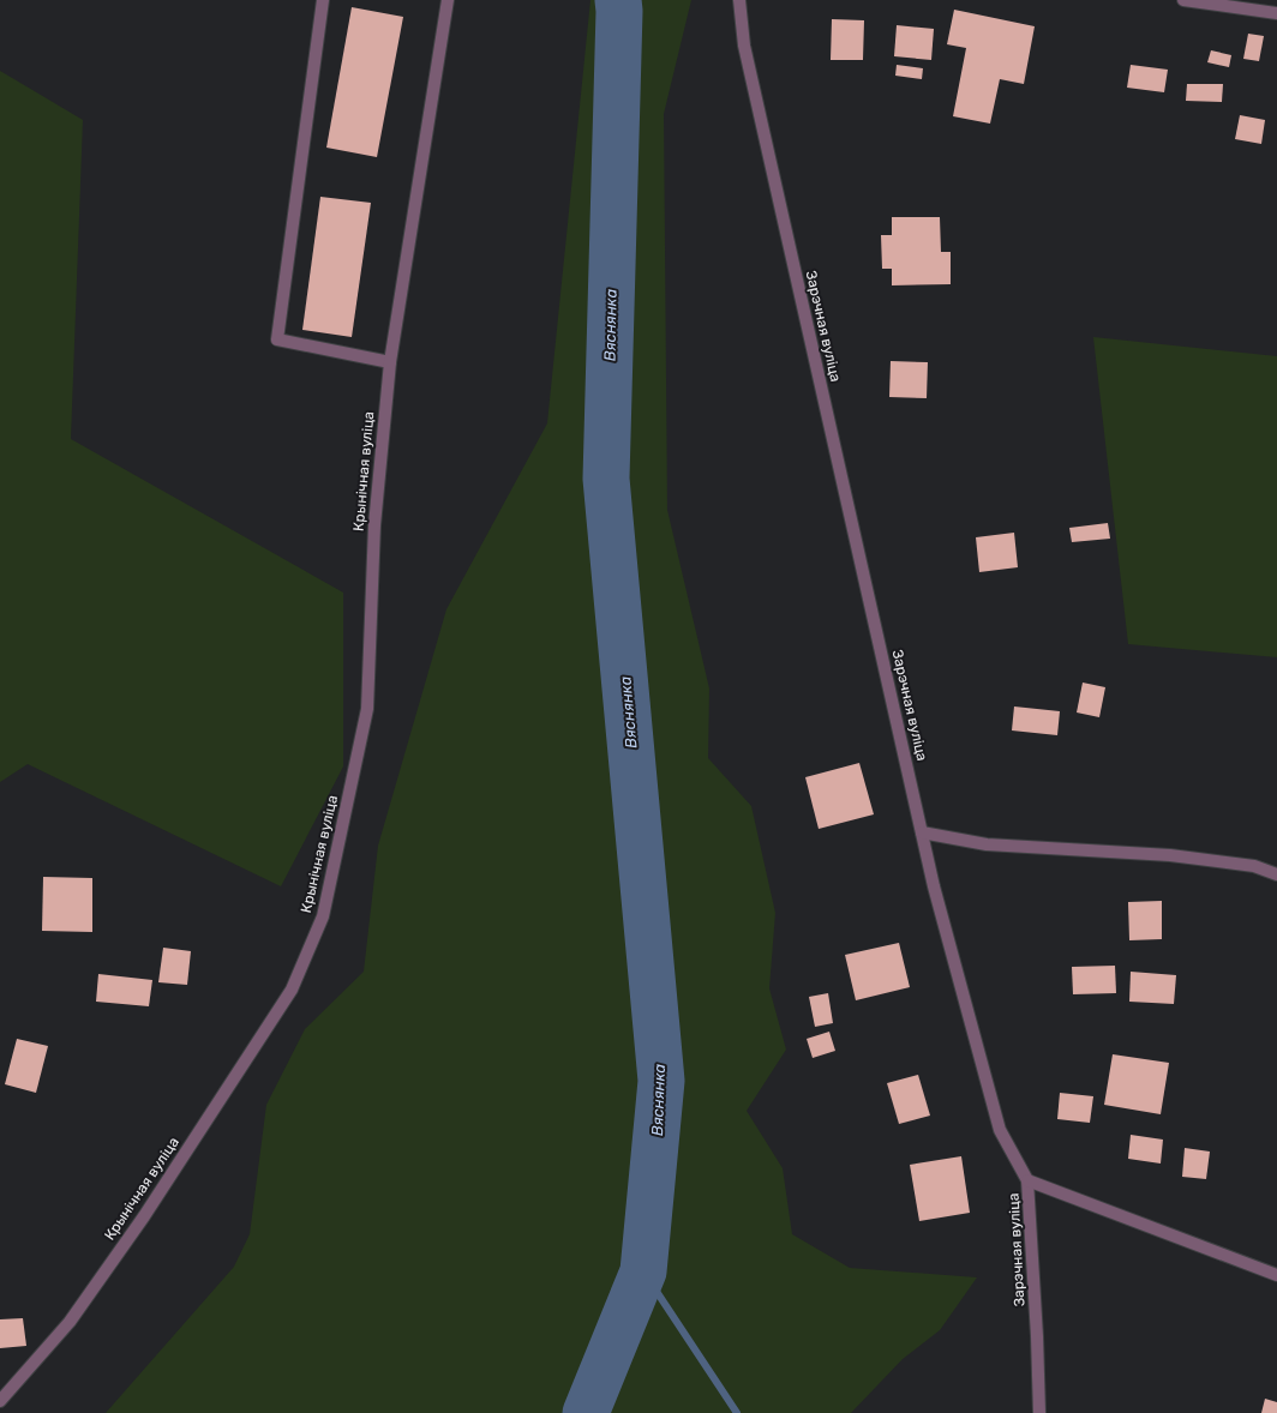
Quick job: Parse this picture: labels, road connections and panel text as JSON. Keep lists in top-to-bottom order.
{
  "streets": {
    "street": ["Зарэчная вуліца", "Крынічная вуліца"]
  },
  "water": ["Вяснянка"]
}
